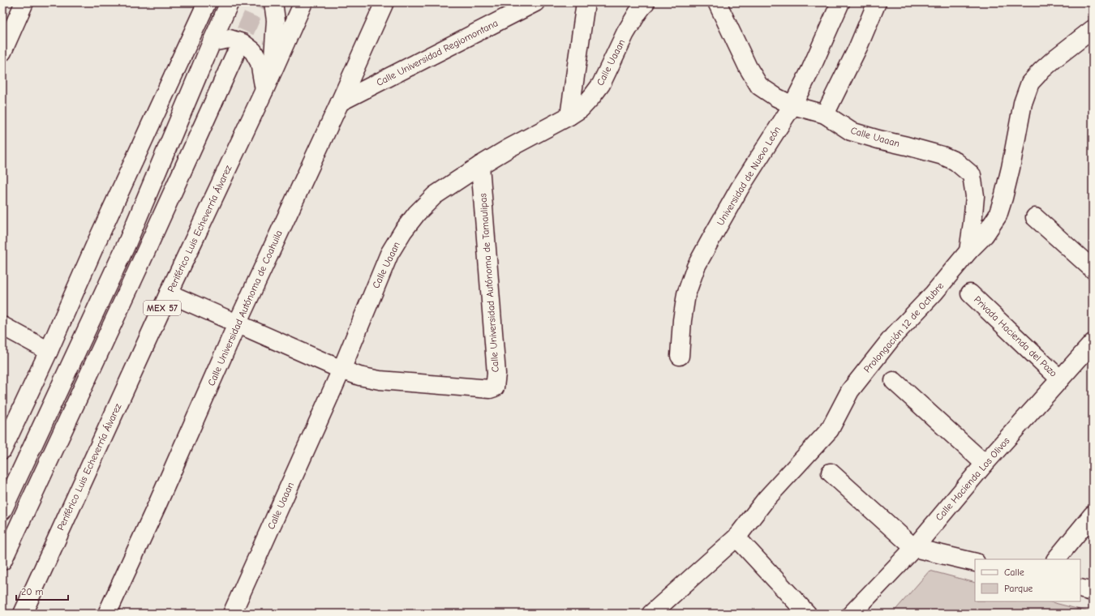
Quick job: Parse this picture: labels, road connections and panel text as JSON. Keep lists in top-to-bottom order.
{
  "streets": {
    "main road": [
      "Calle Universidad Regiomontana",
      "Calle Uaaan",
      "Universidad de Nuevo León",
      "Periférico Luis Echeverría Álvarez",
      "Calle Universidad Autónoma de Tamaulipas",
      "MEX 57",
      "Calle Universidad Autónoma de Coahuila",
      "Prolongación 12 de Octubre",
      "Privada Hacienda del Pozo",
      "Calle Hacienda Los Olivos"
    ]
  },
  "crossings": [
    ["Calle Universidad Regiomontana", "Calle Universidad Autónoma de Coahuila"],
    ["Calle Uaaan", "Universidad de Nuevo León"],
    ["Calle Uaaan", "Calle Universidad Autónoma de Tamaulipas"],
    ["Calle Uaaan", "Prolongación 12 de Octubre"],
    ["Periférico Luis Echeverría Álvarez", "Calle Universidad Autónoma de Tamaulipas"],
    ["Calle Universidad Autónoma de Tamaulipas", "Calle Universidad Autónoma de Coahuila"],
    ["Privada Hacienda del Pozo", "Calle Hacienda Los Olivos"]
  ],
  "legend": ["Calle", "Parque"],
  "scale_bar": "20 m"
}
